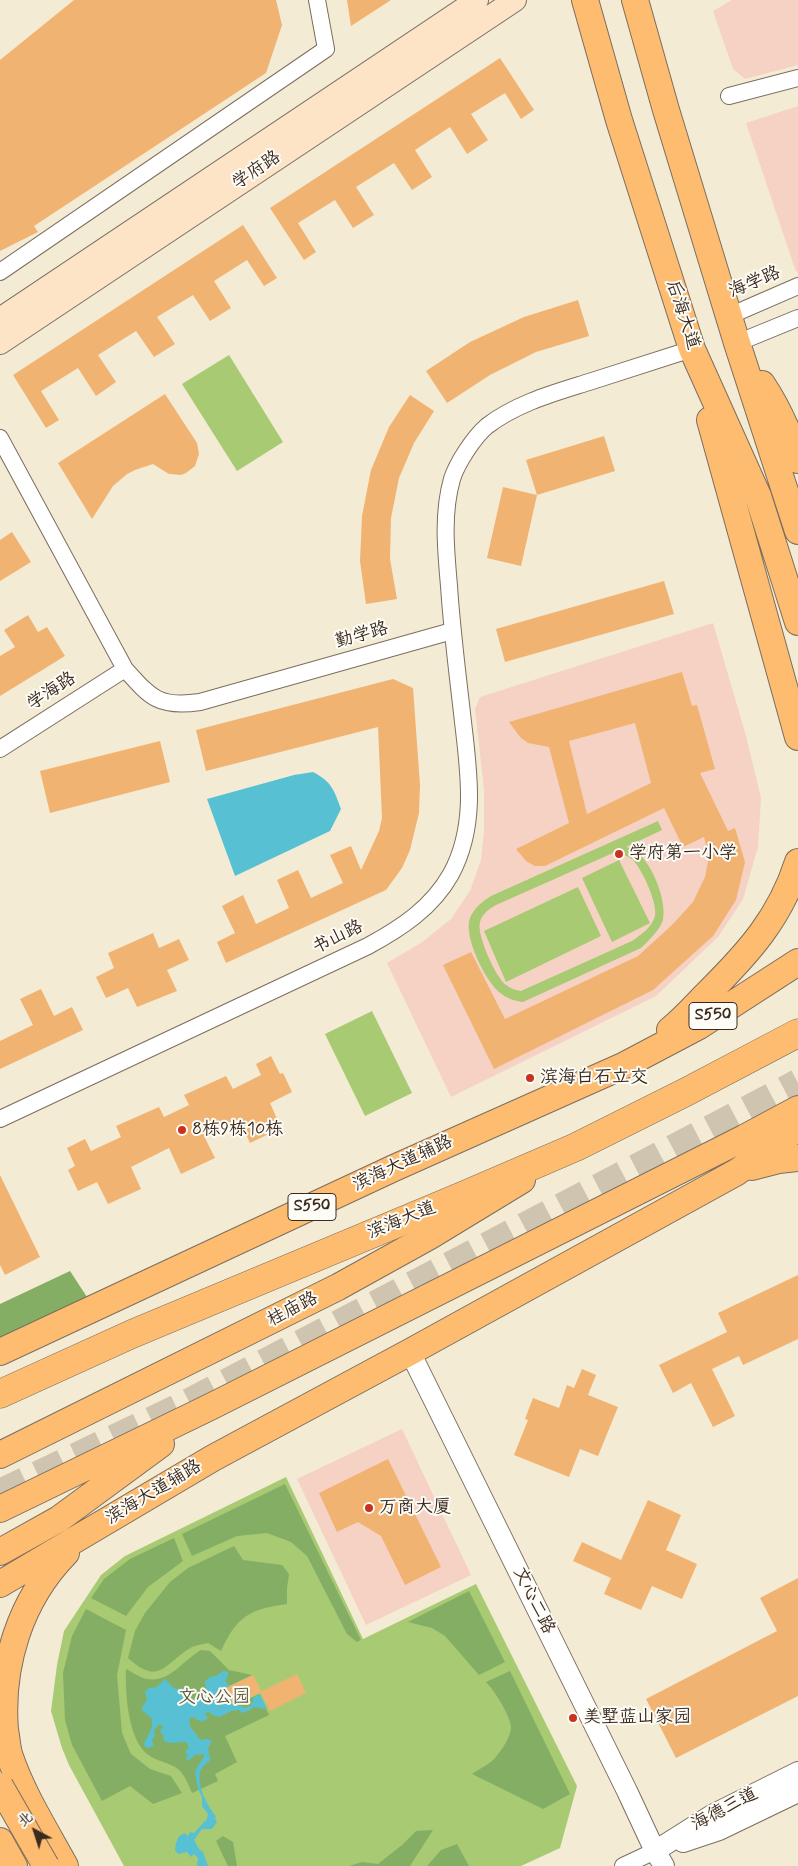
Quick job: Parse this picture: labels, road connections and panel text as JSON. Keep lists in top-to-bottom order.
{
  "streets": {
    "highway": ["S550", "滨海大道"],
    "main road": [
      "学府路",
      "后海大道",
      "滨海大道辅路",
      "桂庙路"
    ],
    "street": [
      "海学路",
      "勤学路",
      "学海路",
      "书山路",
      "文心二路",
      "海德三道"
    ]
  },
  "crossings": [
    ["勤学路", "学海路"],
    ["勤学路", "书山路"],
    ["滨海大道辅路", "文心二路"],
    ["滨海大道", "桂庙路"],
    ["文心二路", "海德三道"]
  ],
  "parks": ["文心公园"],
  "places": [
    "学府第一小学",
    "滨海白石立交",
    "8栋9栋10栋",
    "万商大厦",
    "美墅蓝山家园"
  ],
  "north": "top left"
}
